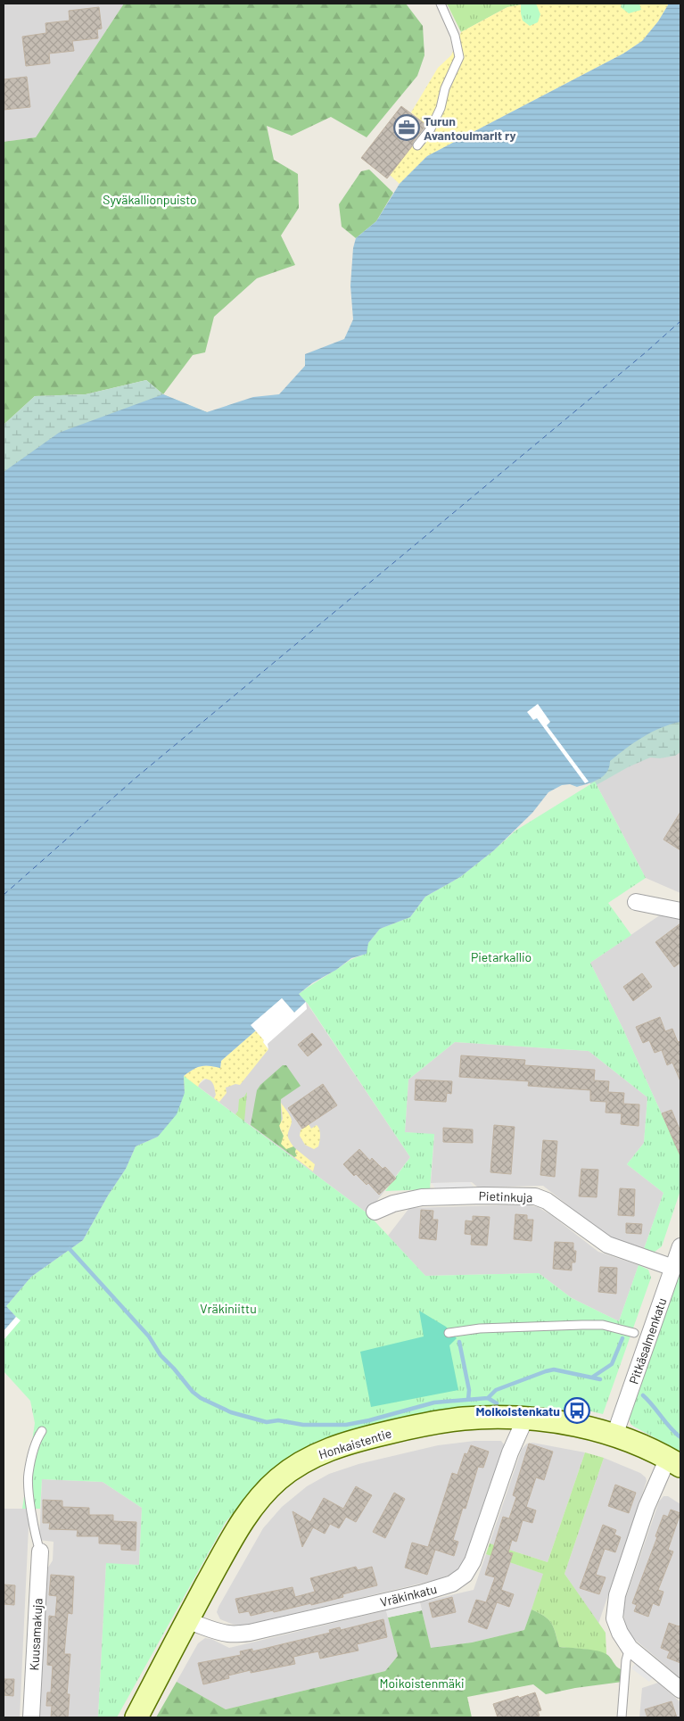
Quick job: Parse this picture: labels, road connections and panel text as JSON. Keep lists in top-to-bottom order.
{
  "streets": {
    "street": [
      "Pietinkuja",
      "Pitkäsalmenkatu",
      "Honkaistentie",
      "Vräkinkatu",
      "Kuusamakuja"
    ]
  },
  "crossings": [
    ["Pietinkuja", "Pitkäsalmenkatu"],
    ["Pitkäsalmenkatu", "Honkaistentie"],
    ["Honkaistentie", "Vräkinkatu"]
  ],
  "parks": [
    "Syväkallionpuisto",
    "Pietarkallio",
    "Vräkiniittu",
    "Moikoistenmäki"
  ],
  "places": {
    "office": ["Turun Avantouimarit ry"],
    "bus stop": ["Moikoistenkatu"]
  }
}
